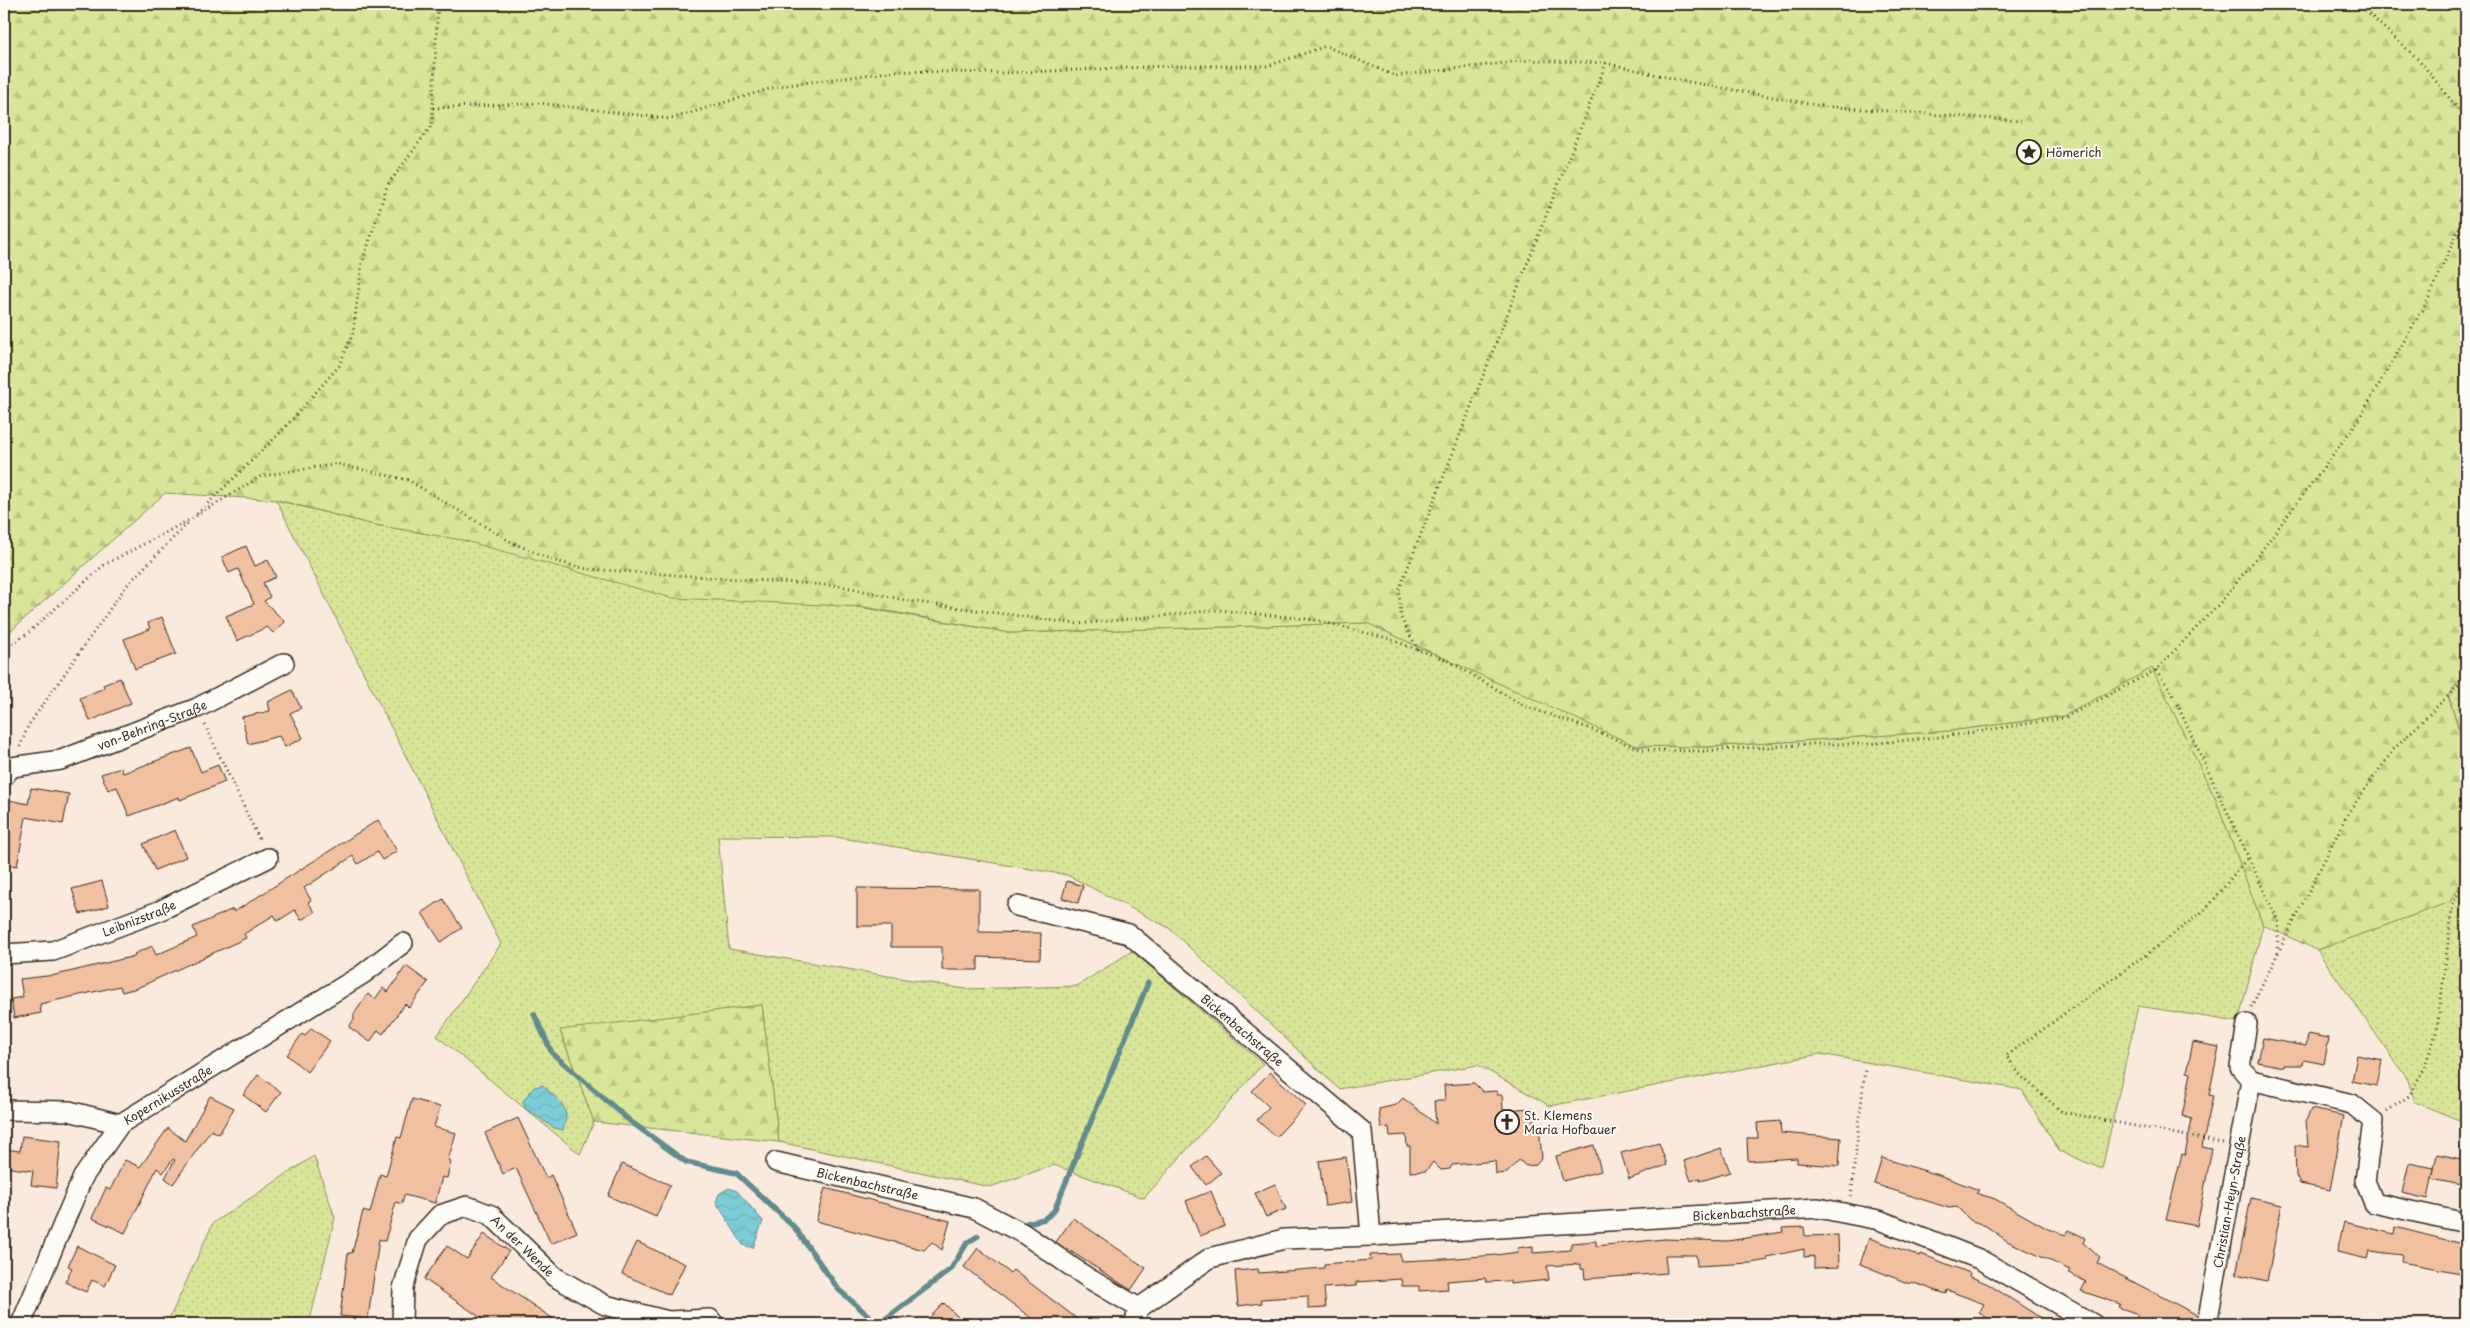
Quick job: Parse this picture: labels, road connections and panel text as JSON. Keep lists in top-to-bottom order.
{
  "streets": {
    "street": [
      "von-Behring-Straße",
      "Leibnizstraße",
      "Bickenbachstraße",
      "Kopernikusstraße",
      "Christian-Heyn-Straße",
      "An der Wende"
    ]
  },
  "places": {
    "place": ["Hömerich"],
    "church": ["St. Klemens Maria Hofbauer"]
  }
}
